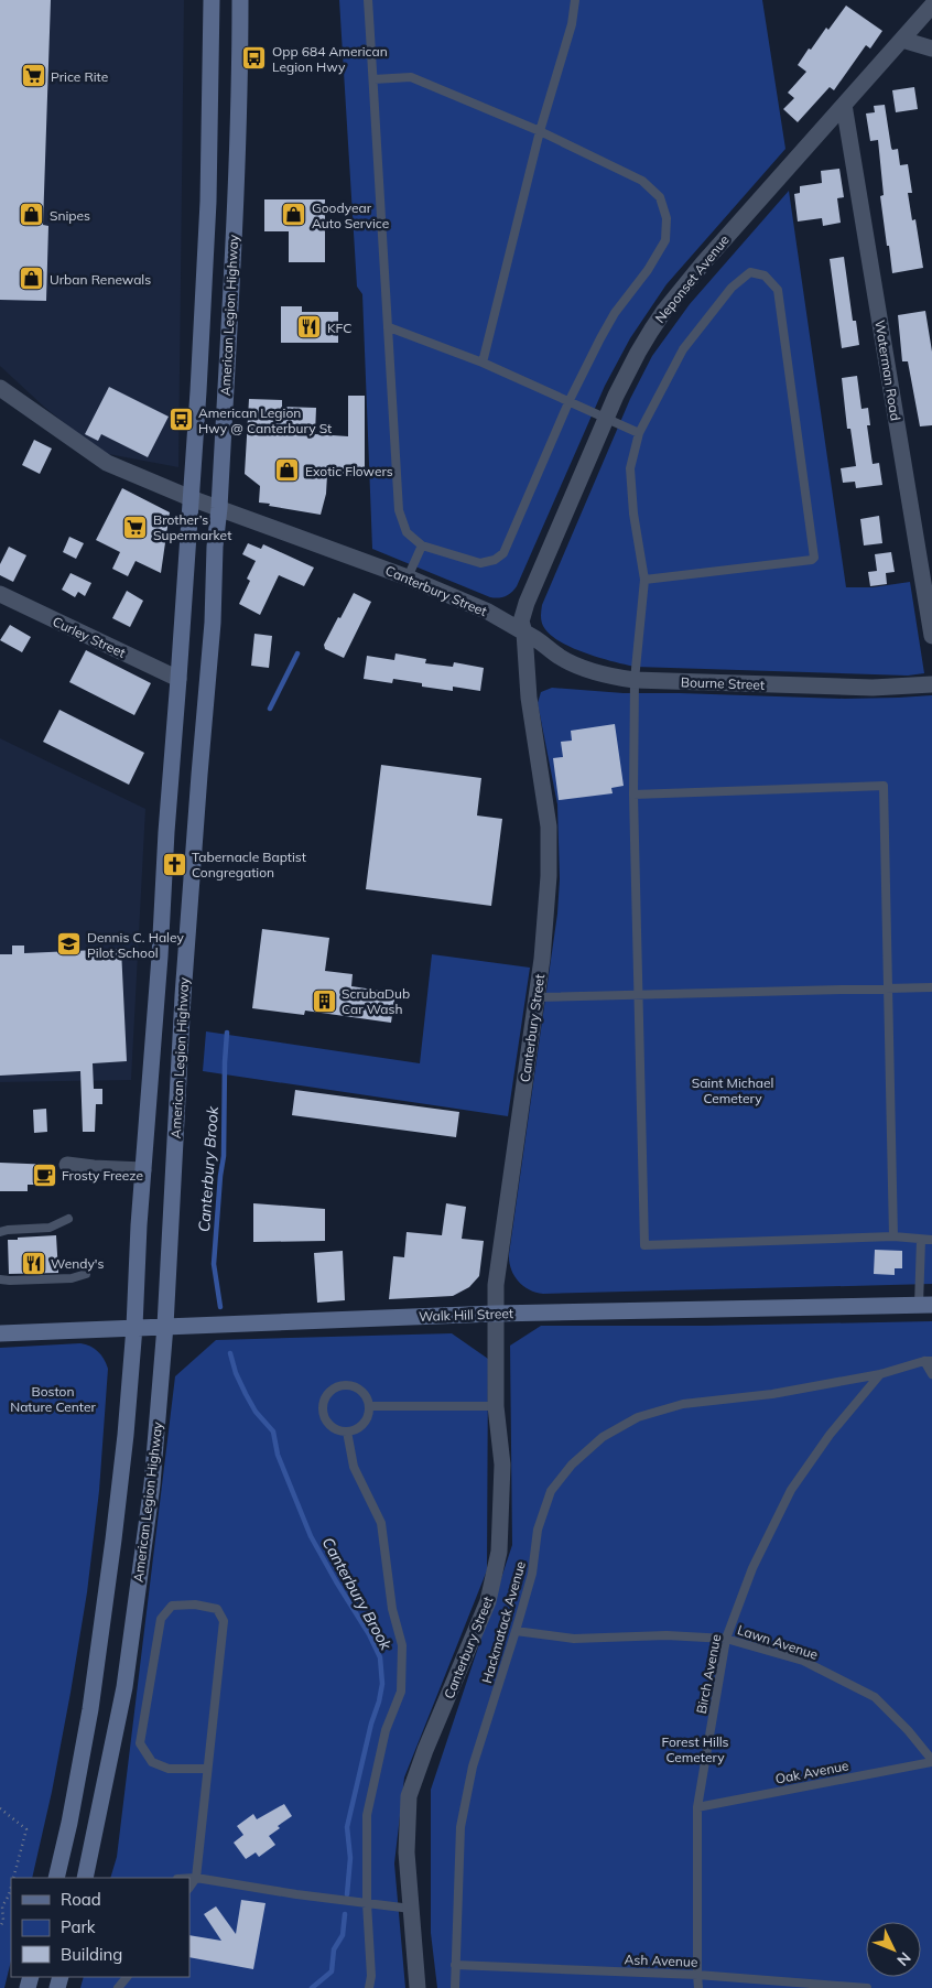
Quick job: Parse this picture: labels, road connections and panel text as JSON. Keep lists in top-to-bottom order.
{
  "streets": {
    "main road": ["American Legion Highway", "Walk Hill Street"],
    "street": [
      "Neponset Avenue",
      "Waterman Road",
      "Canterbury Street",
      "Curley Street",
      "Bourne Street"
    ],
    "lane": [
      "Hackmatack Avenue",
      "Lawn Avenue",
      "Birch Avenue",
      "Oak Avenue",
      "Ash Avenue"
    ]
  },
  "crossings": [
    ["Neponset Avenue", "Waterman Road"],
    ["Neponset Avenue", "Canterbury Street"],
    ["Neponset Avenue", "Bourne Street"],
    ["American Legion Highway", "Canterbury Street"],
    ["American Legion Highway", "Curley Street"],
    ["American Legion Highway", "Walk Hill Street"],
    ["Canterbury Street", "Bourne Street"],
    ["Canterbury Street", "Walk Hill Street"],
    ["Hackmatack Avenue", "Lawn Avenue"],
    ["Hackmatack Avenue", "Birch Avenue"],
    ["Hackmatack Avenue", "Ash Avenue"],
    ["Lawn Avenue", "Birch Avenue"],
    ["Lawn Avenue", "Oak Avenue"],
    ["Birch Avenue", "Oak Avenue"],
    ["Birch Avenue", "Ash Avenue"]
  ],
  "water": ["Canterbury Brook"],
  "parks": ["Saint Michael Cemetery", "Boston Nature Center", "Forest Hills Cemetery"],
  "places": {
    "bus stop": ["Opp 684 American Legion Hwy", "American Legion Hwy @ Canterbury St"],
    "supermarket": ["Price Rite", "Brother’s Supermarket"],
    "shop": [
      "Snipes",
      "Goodyear Auto Service",
      "Urban Renewals",
      "Exotic Flowers"
    ],
    "restaurant": ["KFC", "Wendy's"],
    "church": ["Tabernacle Baptist Congregation"],
    "school or university": ["Dennis C. Haley Pilot School"],
    "building": ["ScrubaDub Car Wash"],
    "cafe": ["Frosty Freeze"]
  },
  "legend": ["Road", "Park", "Building"],
  "north": "bottom right"
}
